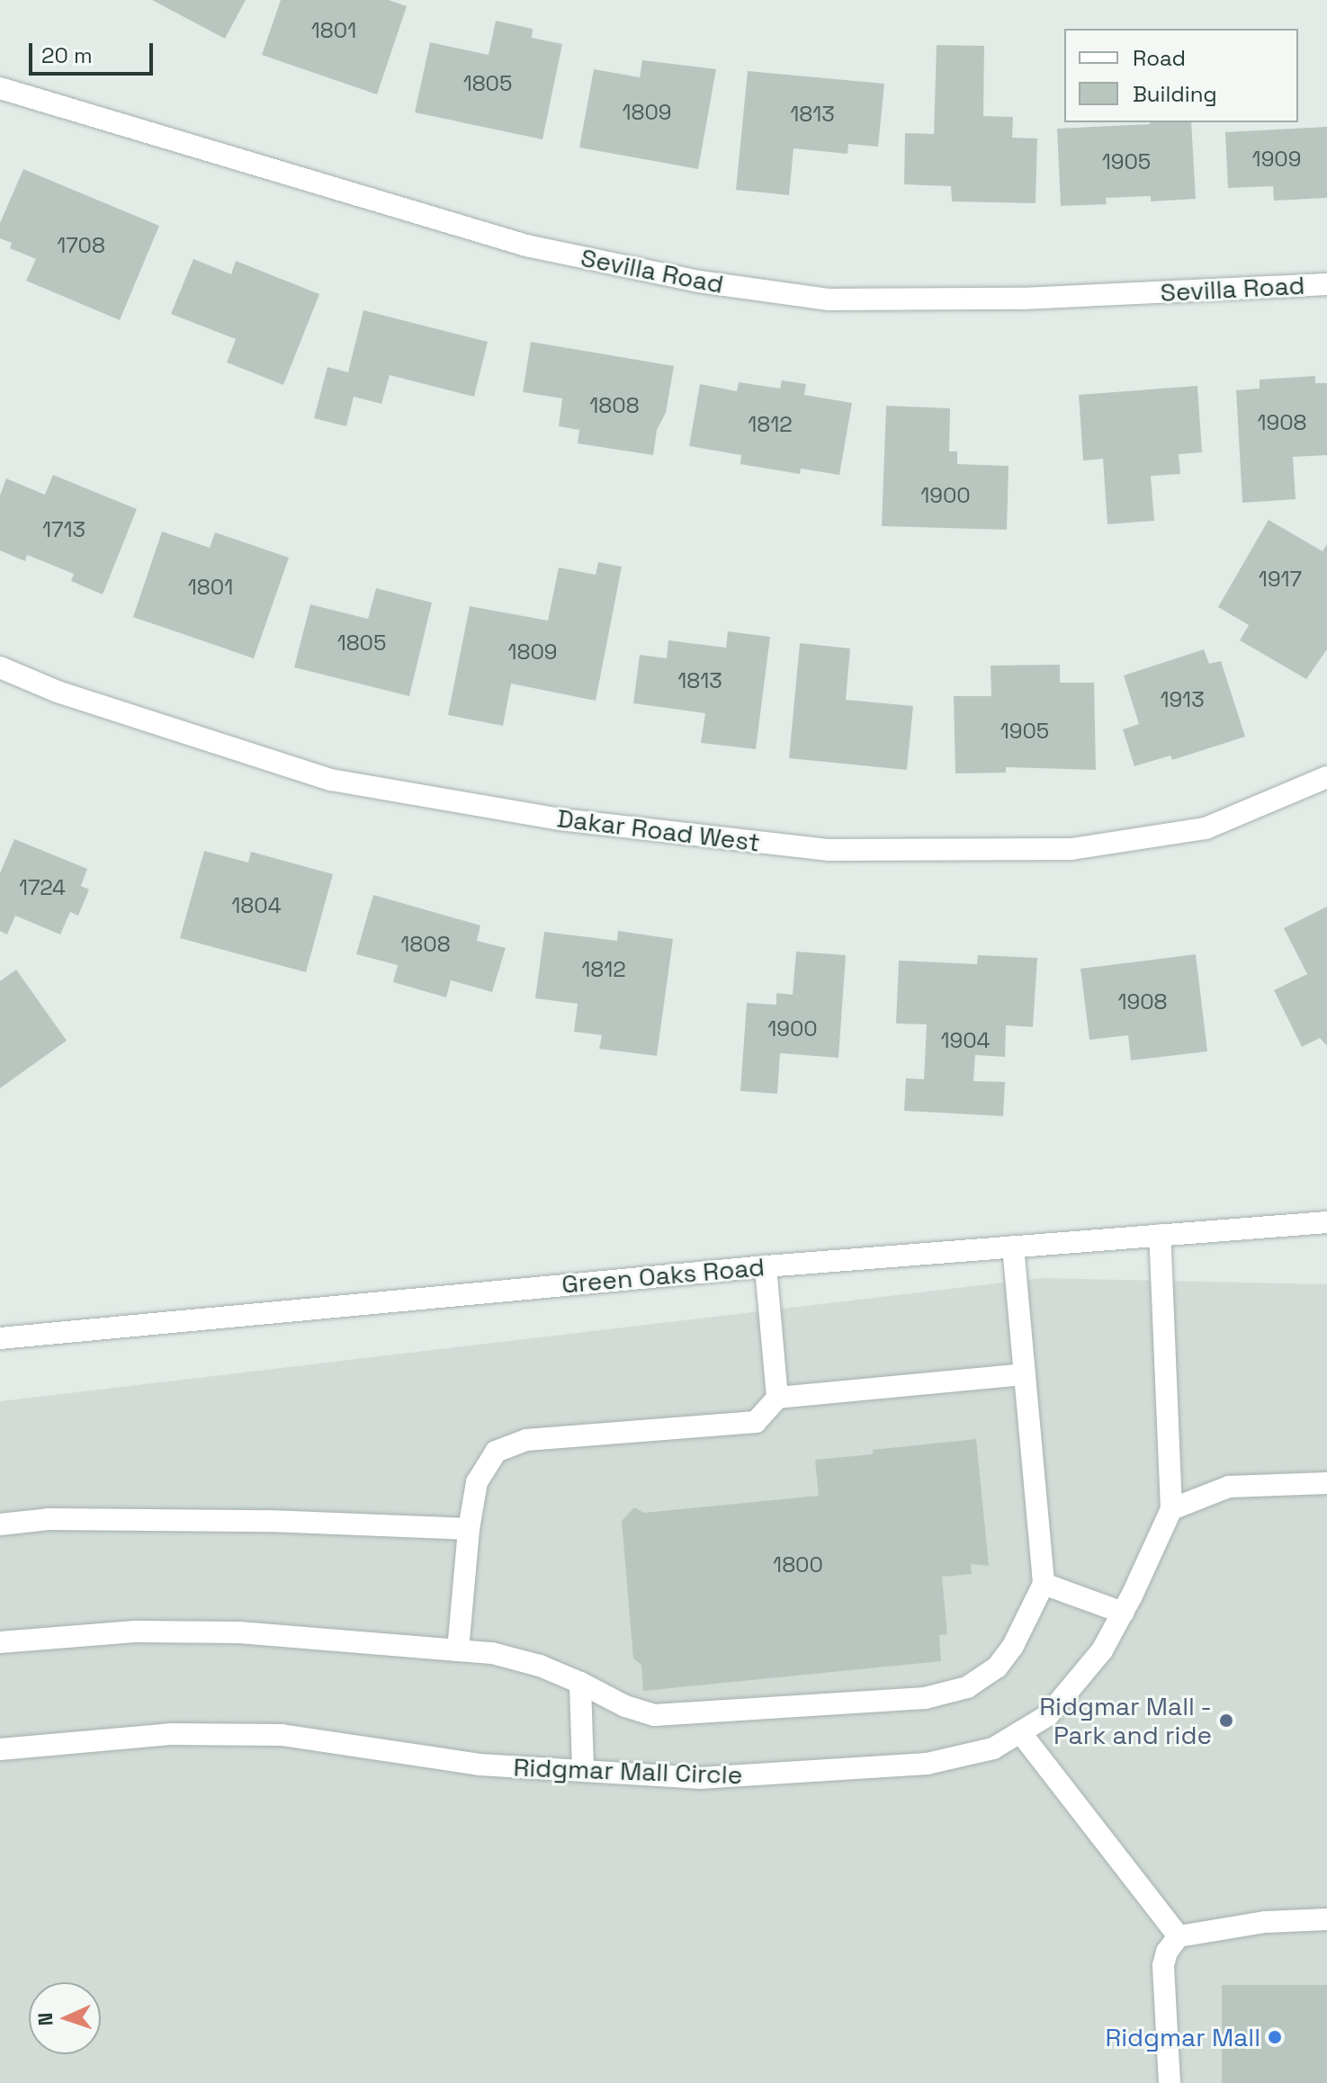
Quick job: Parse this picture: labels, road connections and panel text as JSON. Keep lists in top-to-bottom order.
{
  "streets": {
    "street": [
      "Sevilla Road",
      "Dakar Road West",
      "Green Oaks Road",
      "Ridgmar Mall Circle"
    ]
  },
  "places": ["Ridgmar Mall - Park and ride", "Ridgmar Mall"],
  "house_numbers": [
    "1801",
    "1805",
    "1809",
    "1813",
    "1909",
    "1905",
    "1708",
    "1808",
    "1908",
    "1812",
    "1900",
    "1713",
    "1917",
    "1801",
    "1805",
    "1809",
    "1813",
    "1913",
    "1905",
    "1724",
    "1804",
    "1808",
    "1812",
    "1908",
    "1900",
    "1904",
    "1800"
  ],
  "legend": ["Road", "Building"],
  "scale_bar": "20 m",
  "north": "left"
}
